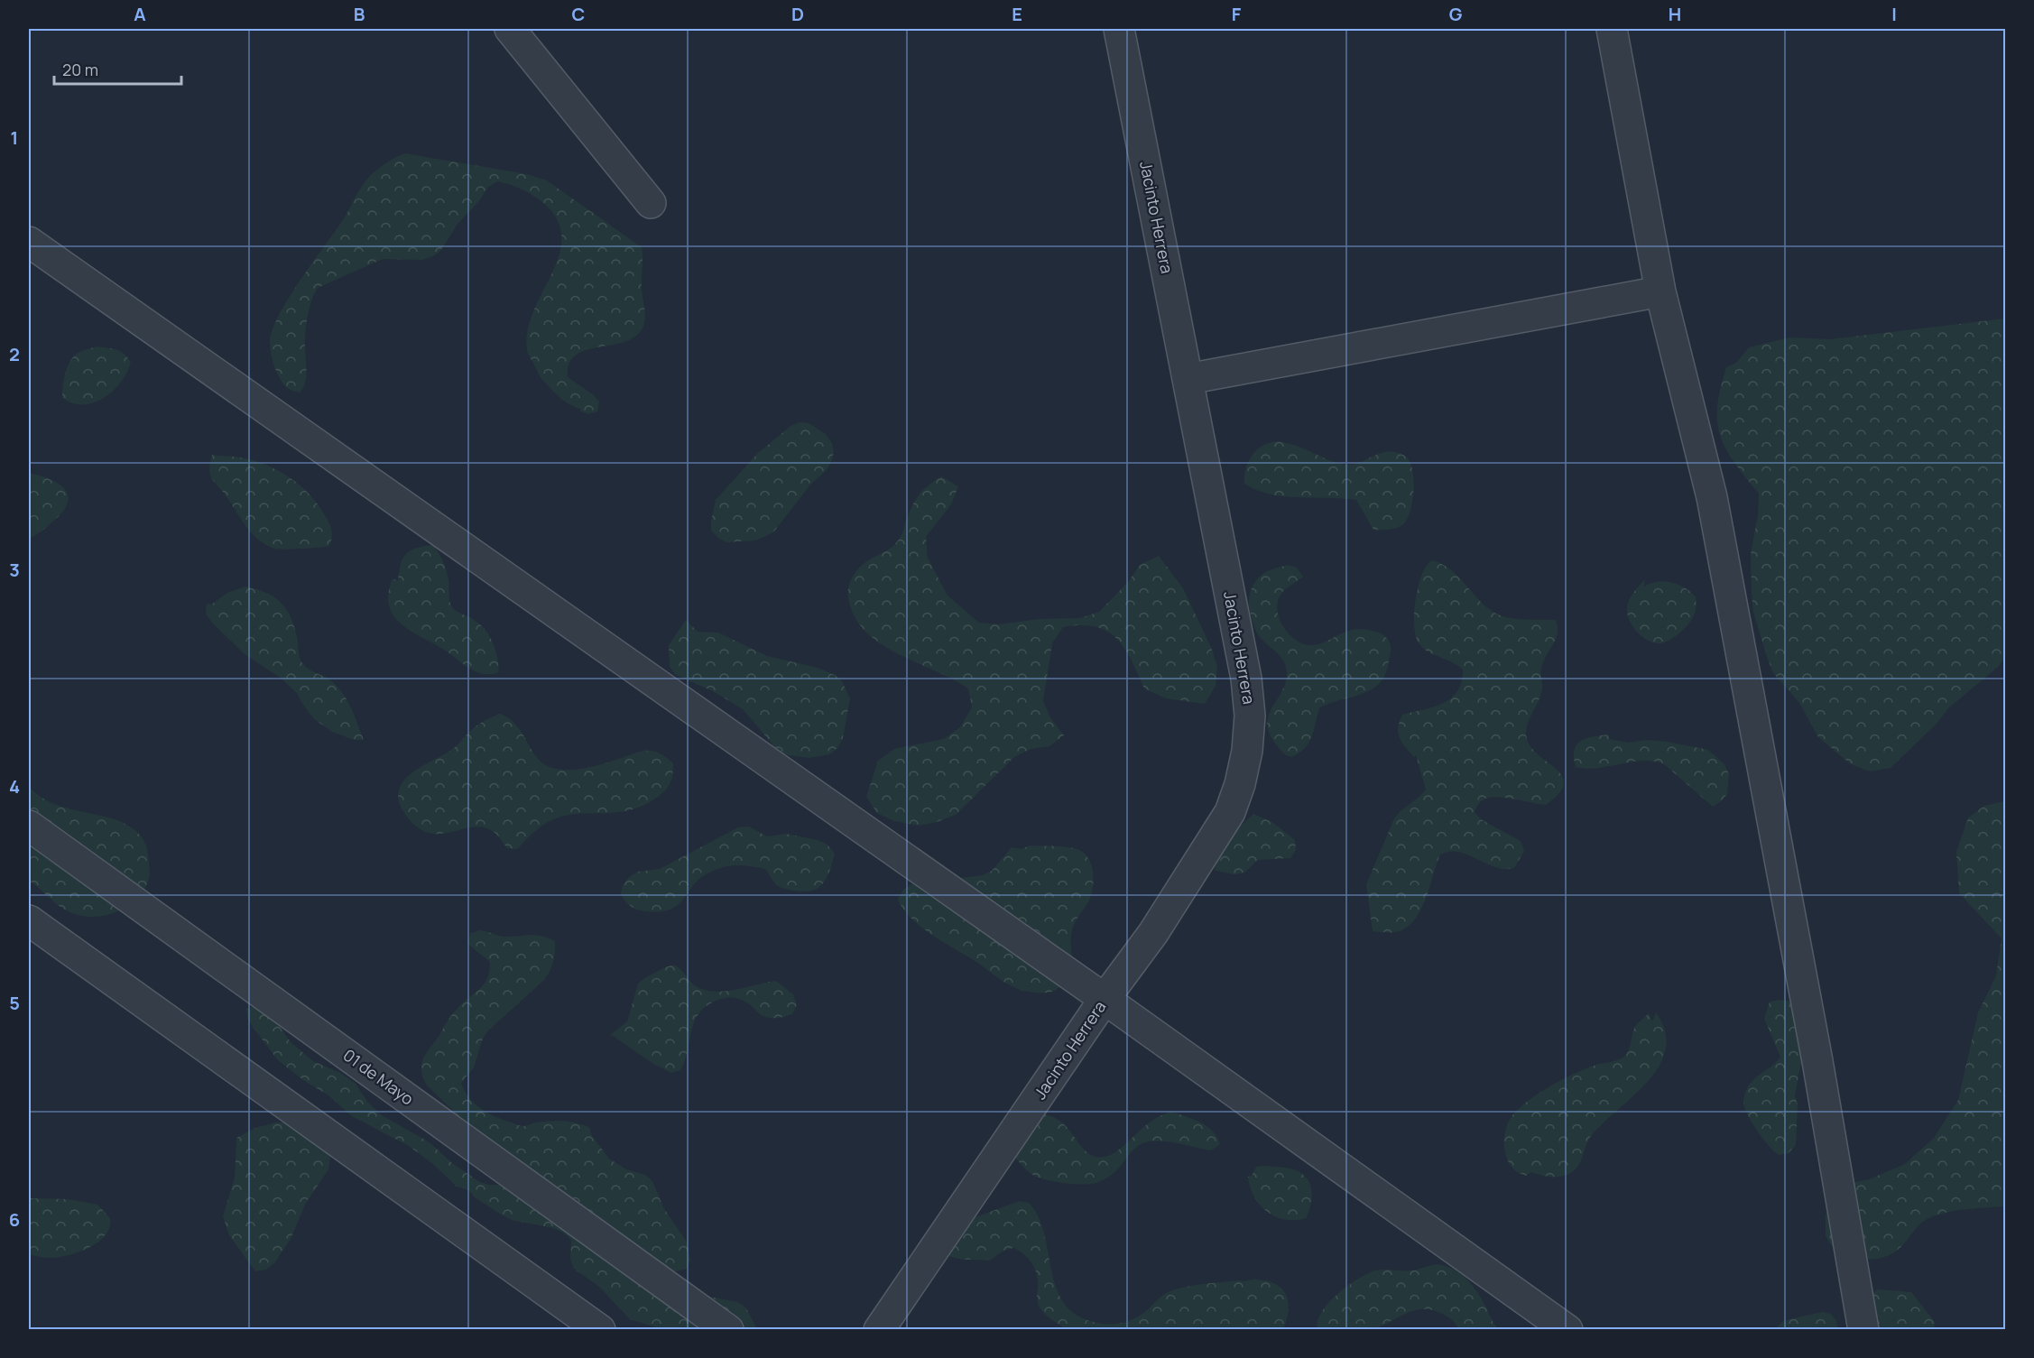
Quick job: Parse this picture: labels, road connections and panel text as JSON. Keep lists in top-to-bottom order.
{
  "streets": {
    "street": ["Jacinto Herrera", "01 de Mayo"]
  },
  "scale_bar": "20 m",
  "grid": {
    "columns": [
      "A",
      "B",
      "C",
      "D",
      "E",
      "F",
      "G",
      "H",
      "I"
    ],
    "rows": [
      "1",
      "2",
      "3",
      "4",
      "5",
      "6"
    ]
  }
}
